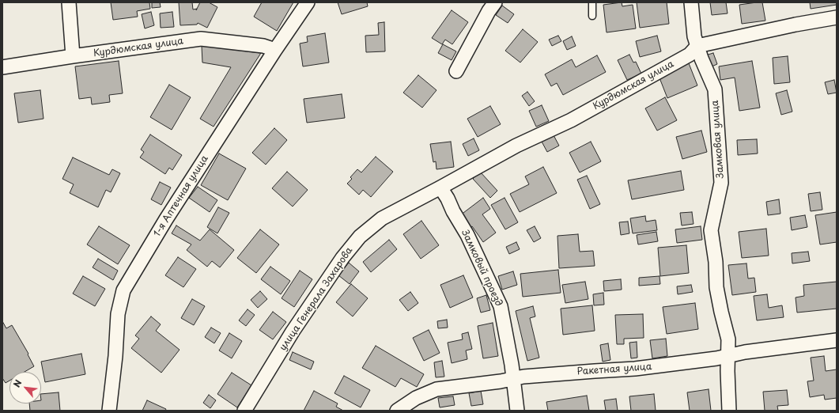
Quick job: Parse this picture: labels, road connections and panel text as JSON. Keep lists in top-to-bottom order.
{
  "streets": {
    "street": [
      "Курдюмская улица",
      "Замковая улица",
      "1-я Аптечная улица",
      "Замковый проезд",
      "улица Генерала Захарова",
      "Ракетная улица"
    ]
  },
  "crossings": [
    ["Курдюмская улица", "Замковая улица"],
    ["Курдюмская улица", "1-я Аптечная улица"],
    ["Курдюмская улица", "Замковый проезд"],
    ["Курдюмская улица", "улица Генерала Захарова"],
    ["Замковая улица", "Ракетная улица"],
    ["Замковый проезд", "улица Генерала Захарова"],
    ["Замковый проезд", "Ракетная улица"]
  ],
  "north": "top left"
}
